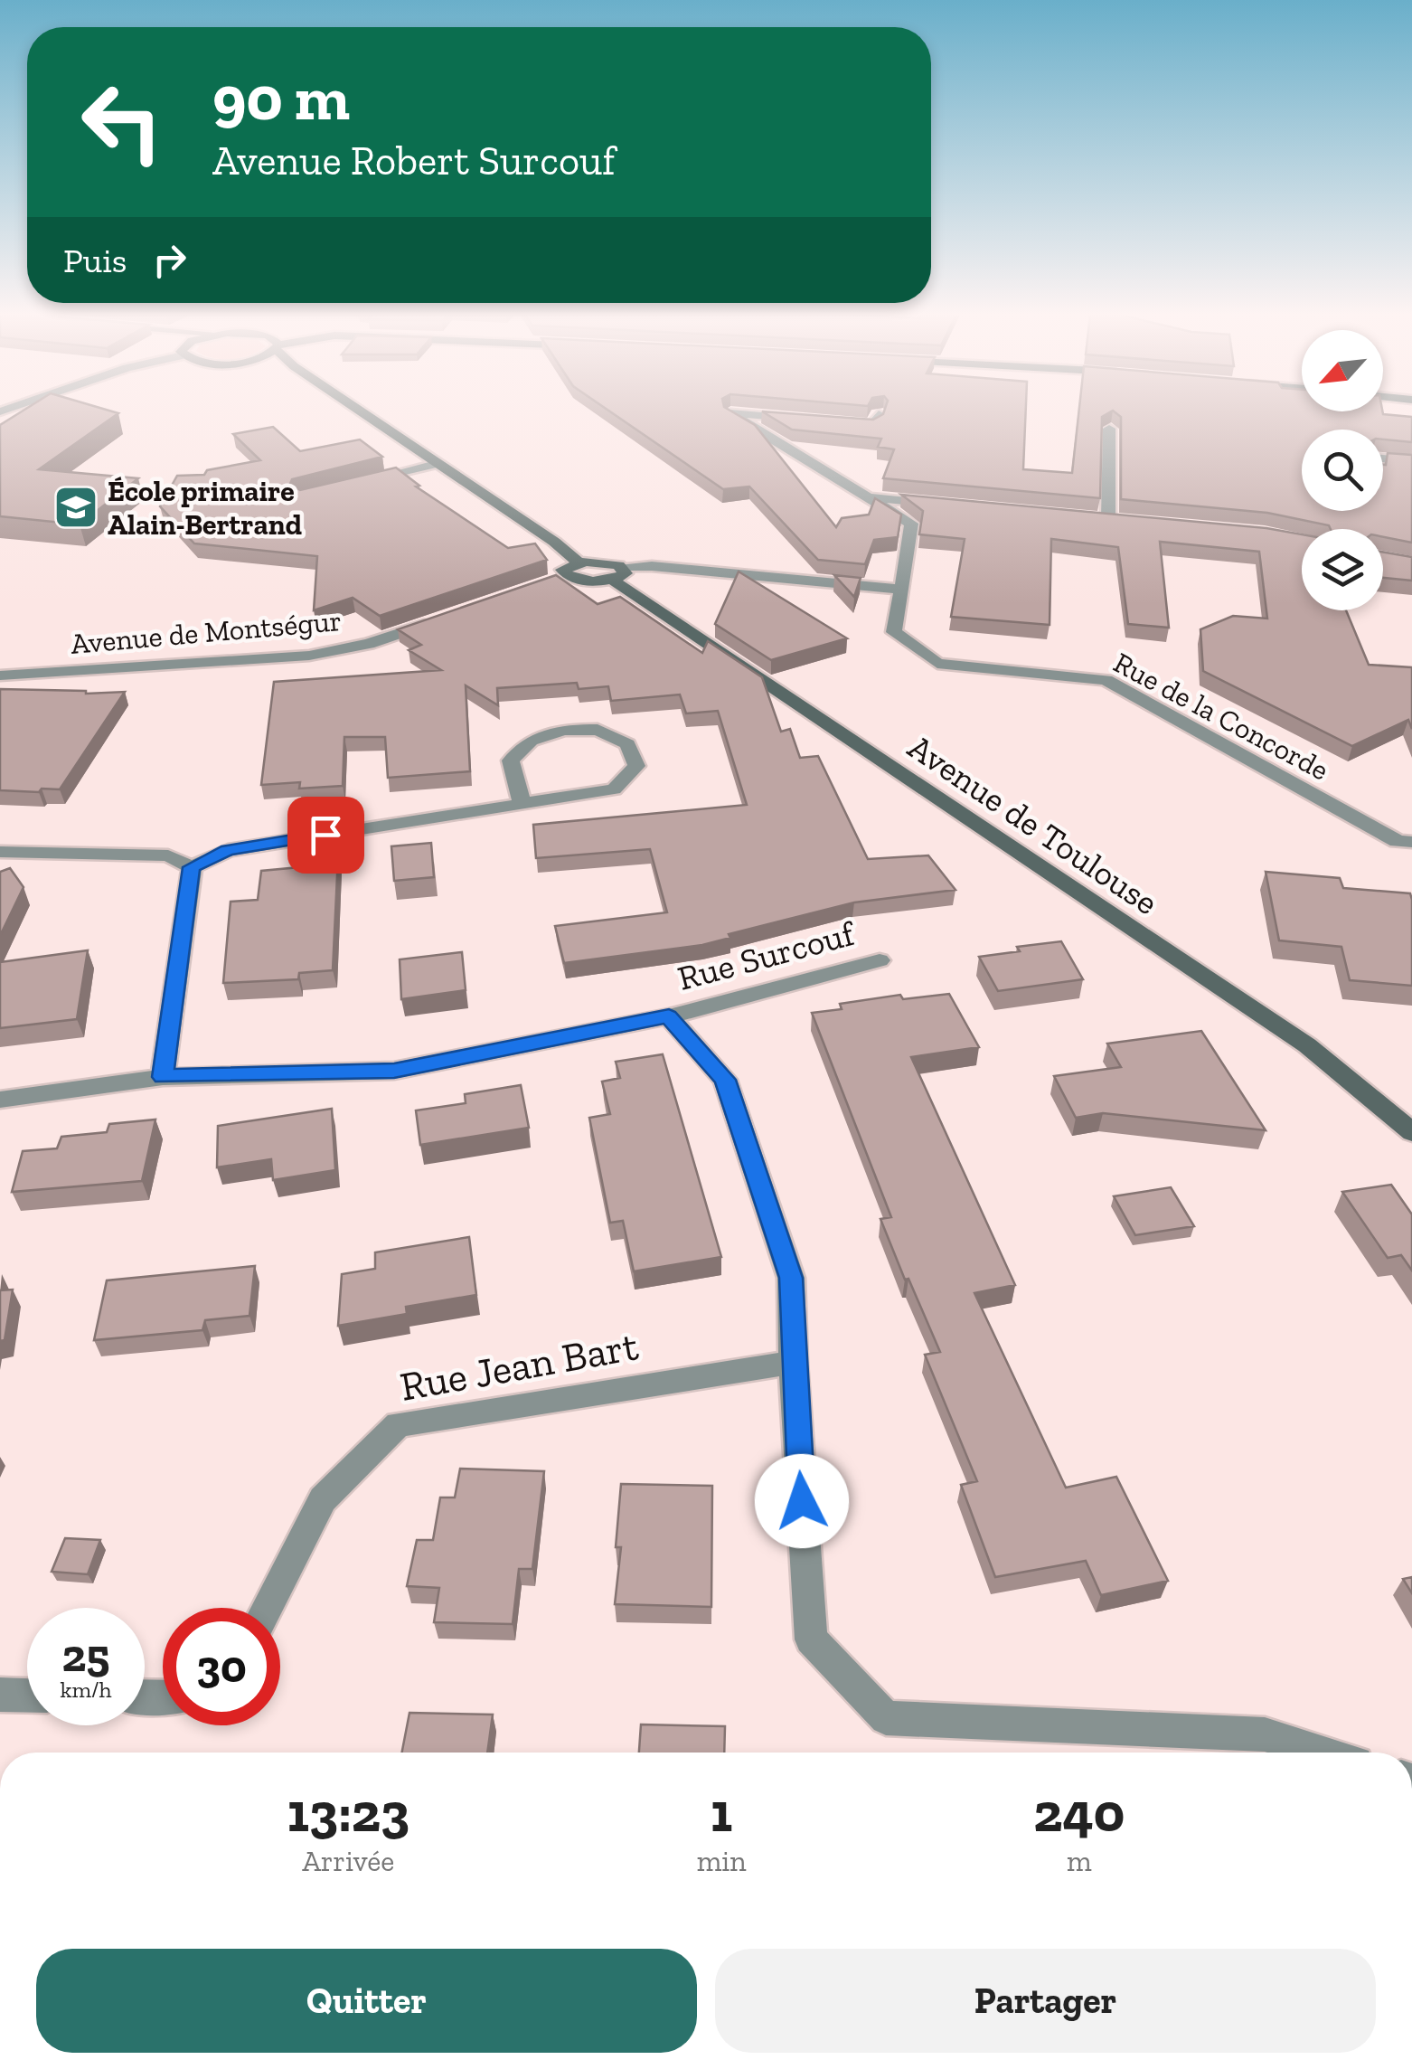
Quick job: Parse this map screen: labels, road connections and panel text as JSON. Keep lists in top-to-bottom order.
{
  "streets": {
    "street": [
      "Avenue de Montségur",
      "Rue de la Concorde",
      "Avenue de Toulouse",
      "Rue Surcouf",
      "Rue Jean Bart"
    ]
  },
  "places": {
    "school or university": ["École primaire Alain-Bertrand"]
  },
  "north": "bottom left",
  "page": {
    "turn": ["90 m", "Avenue Robert Surcouf"],
    "then": "Puis",
    "speed": "25 km/h",
    "limit": "30",
    "eta": [
      "13:23",
      "Arrivée",
      "1",
      "min",
      "240",
      "m"
    ],
    "buttons": ["Quitter", "Partager"]
  }
}
